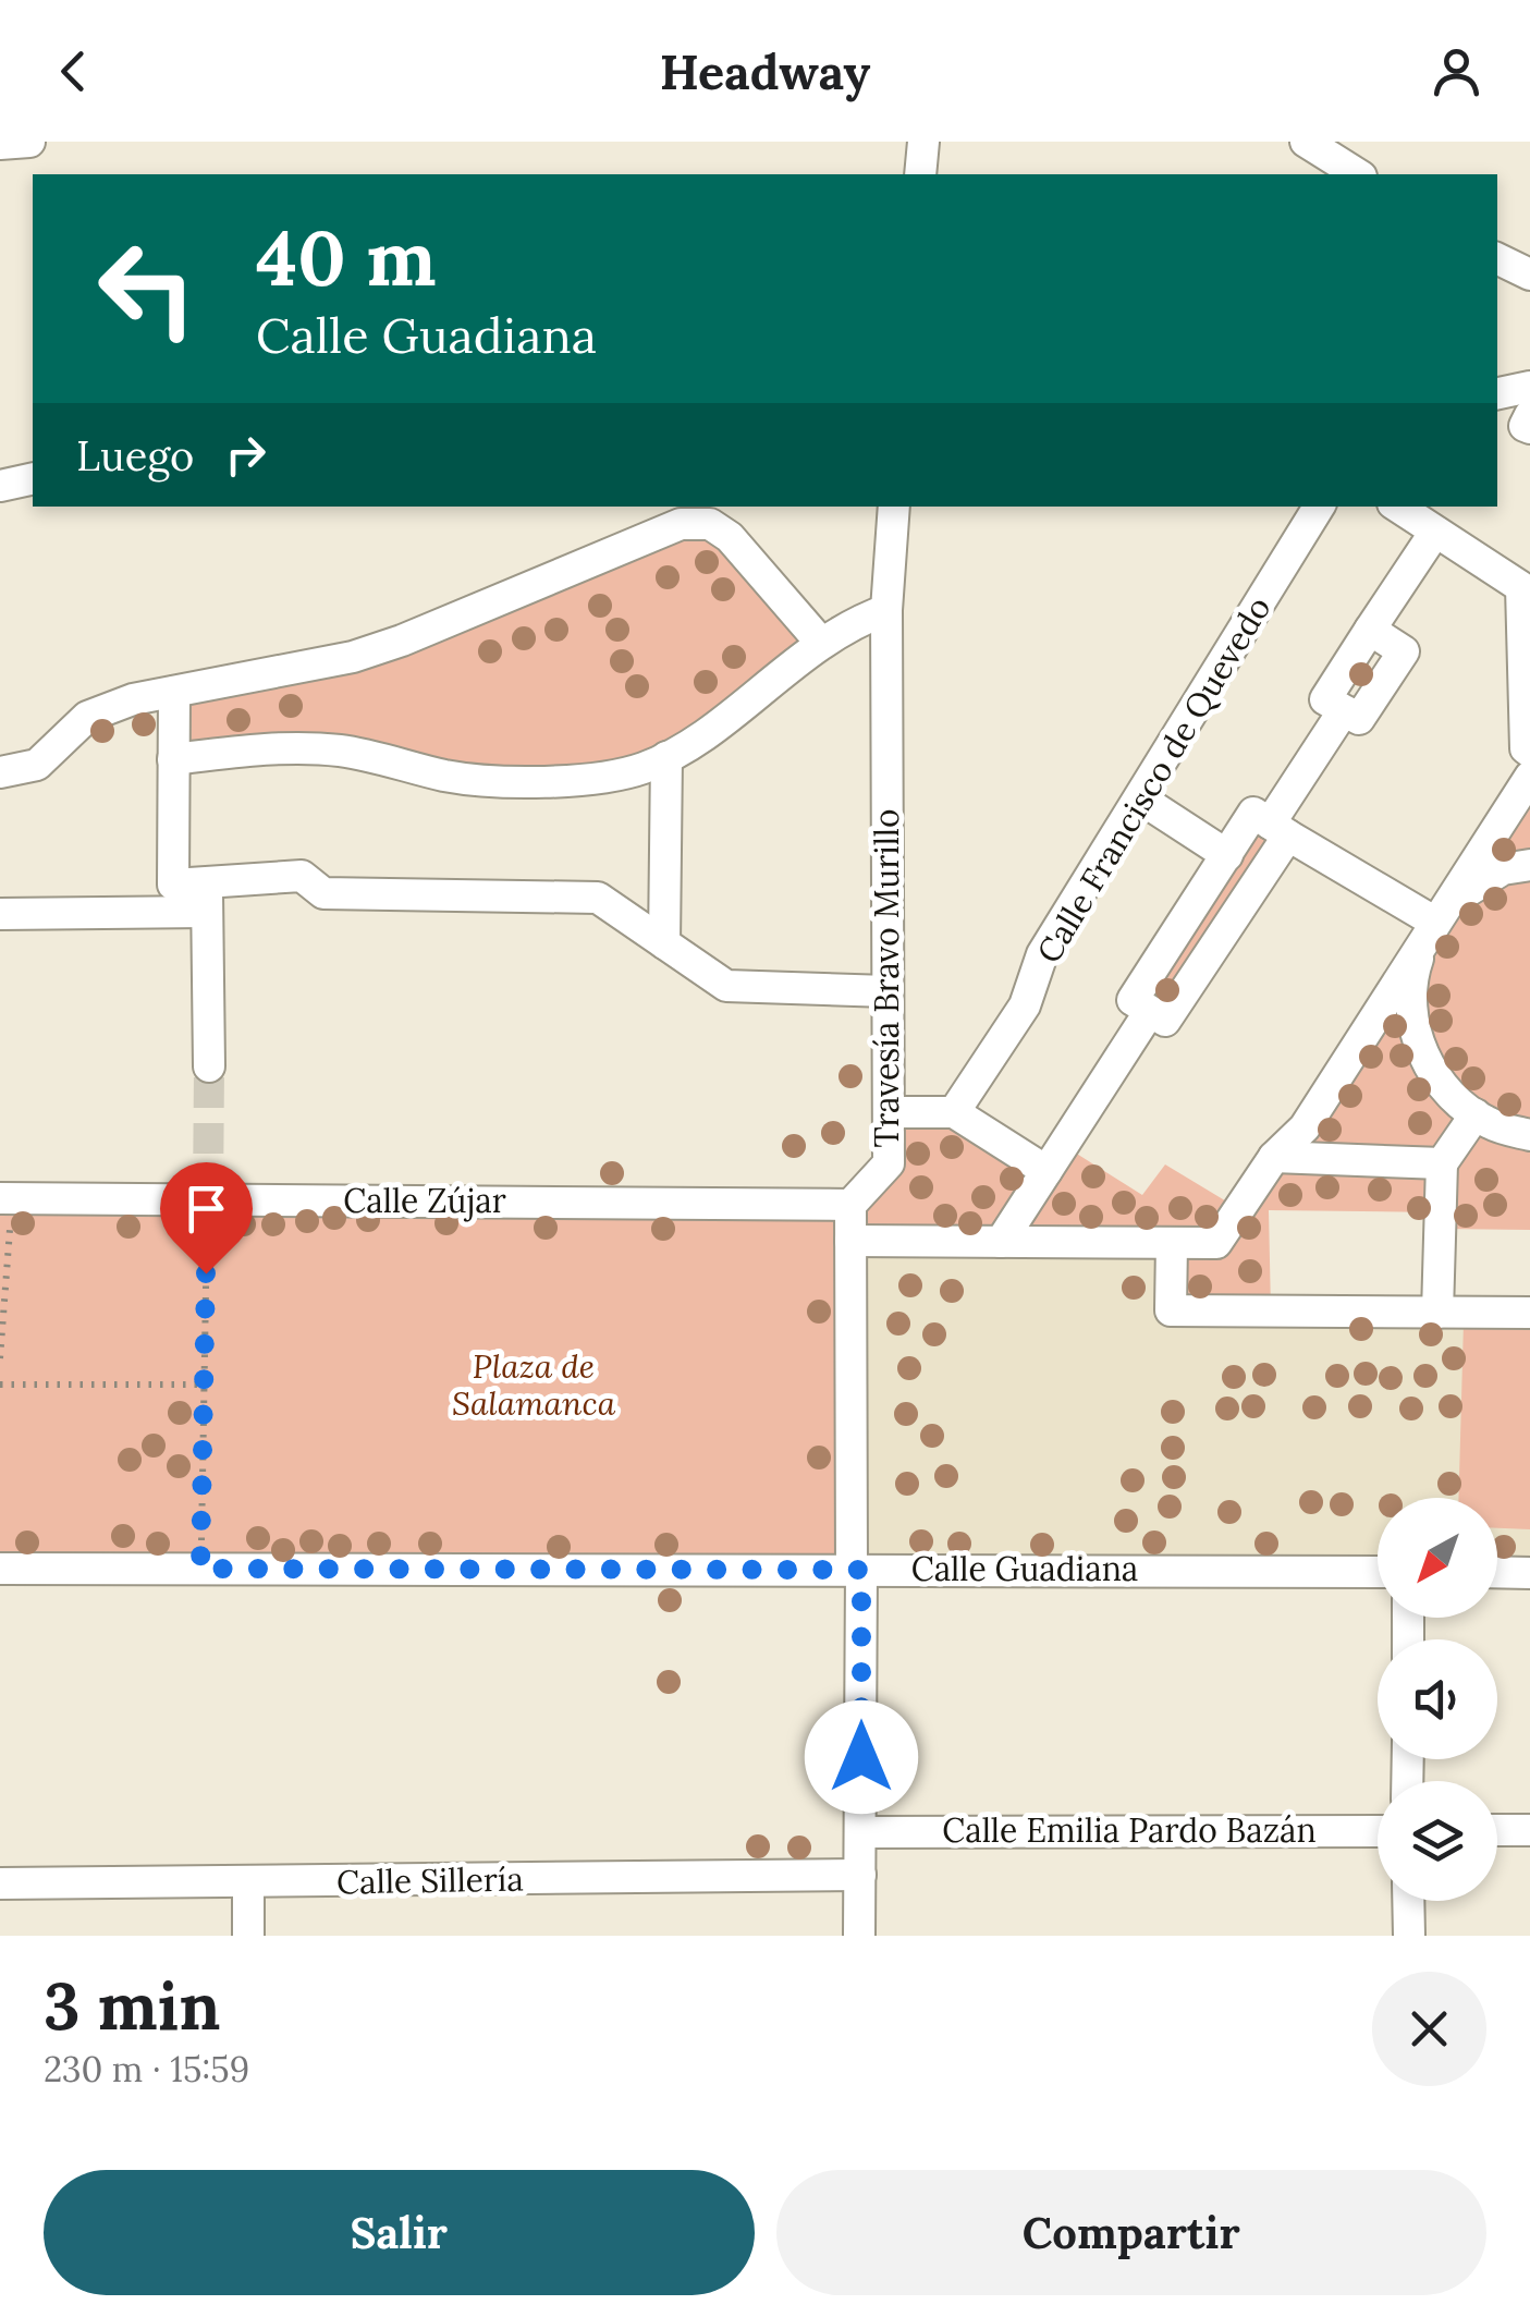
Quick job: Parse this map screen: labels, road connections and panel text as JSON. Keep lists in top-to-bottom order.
{
  "streets": {
    "street": [
      "Calle Francisco de Quevedo",
      "Travesía Bravo Murillo",
      "Calle Zújar",
      "Calle Guadiana",
      "Calle Emilia Pardo Bazán",
      "Calle Sillería"
    ]
  },
  "crossings": [
    ["Travesía Bravo Murillo", "Calle Zújar"]
  ],
  "parks": ["Plaza de Salamanca"],
  "north": "bottom left",
  "page": {
    "header": "Headway",
    "turn": ["40 m", "Calle Guadiana"],
    "then": "Luego",
    "heading": ["3 min", "230 m · 15:59"],
    "buttons": ["Salir", "Compartir"]
  }
}
